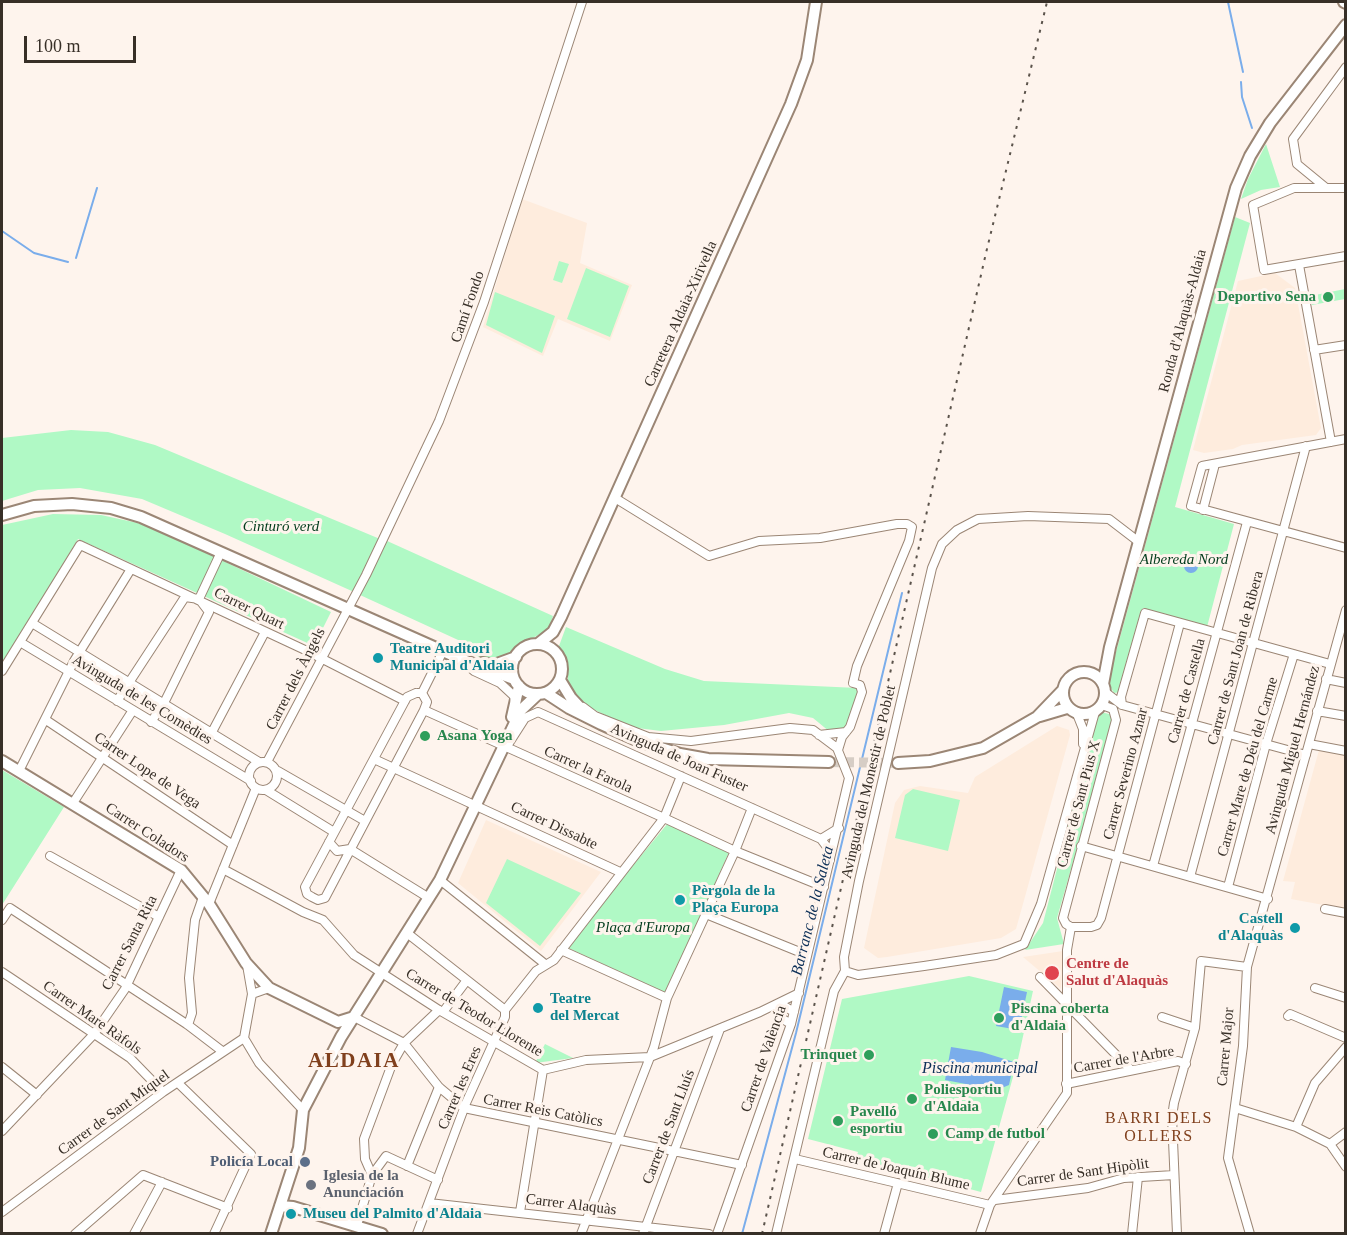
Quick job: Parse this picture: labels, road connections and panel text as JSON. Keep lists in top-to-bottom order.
{
  "streets": {
    "street": [
      "Camí Fondo",
      "Carretera Aldaia-Xirivella",
      "Ronda d'Alaquàs-Aldaia",
      "Carrer Quart",
      "Carrer de Sant Joan de Ribera",
      "Carrer dels Àngels",
      "Carrer de Castella",
      "Avinguda de les Comèdies",
      "Avinguda Miguel Hernández",
      "Avinguda de Joan Fuster",
      "Carrer Mare de Déu del Carme",
      "Carrer la Farola",
      "Carrer Lope de Vega",
      "Carrer Severino Aznar",
      "Avinguda del Monestir de Poblet",
      "Carrer de Sant Pius X",
      "Carrer Dissabte",
      "Carrer Coladors",
      "Carrer Santa Rita",
      "Carrer de Teodor Llorente",
      "Carrer Mare Ràfols",
      "Carrer Major",
      "Carrer de València",
      "Carrer de l'Arbre",
      "Carrer les Eres",
      "Carrer Reis Catòlics",
      "Carrer de Sant Miquel",
      "Carrer de Sant Lluís",
      "Carrer de Joaquín Blume",
      "Carrer de Sant Hipòlit",
      "Carrer Alaquàs"
    ]
  },
  "crossings": [
    ["Camí Fondo", "Carrer dels Àngels"],
    ["Ronda d'Alaquàs-Aldaia", "Avinguda del Monestir de Poblet"],
    ["Ronda d'Alaquàs-Aldaia", "Carrer de Sant Pius X"],
    ["Carrer Quart", "Carrer dels Àngels"],
    ["Carrer Quart", "Avinguda de les Comèdies"],
    ["Carrer dels Àngels", "Avinguda de les Comèdies"],
    ["Avinguda Miguel Hernández", "Carrer Major"],
    ["Avinguda de Joan Fuster", "Carrer la Farola"],
    ["Carrer Severino Aznar", "Carrer de Sant Pius X"],
    ["Avinguda del Monestir de Poblet", "Carrer de Joaquín Blume"],
    ["Carrer Coladors", "Carrer Santa Rita"],
    ["Carrer Santa Rita", "Carrer Mare Ràfols"],
    ["Carrer de Teodor Llorente", "Carrer de València"],
    ["Carrer de Teodor Llorente", "Carrer les Eres"],
    ["Carrer de Teodor Llorente", "Carrer de Sant Lluís"],
    ["Carrer Mare Ràfols", "Carrer de Sant Miquel"],
    ["Carrer de València", "Carrer Reis Catòlics"],
    ["Carrer les Eres", "Carrer Reis Catòlics"],
    ["Carrer les Eres", "Carrer Alaquàs"],
    ["Carrer Reis Catòlics", "Carrer de Sant Lluís"],
    ["Carrer de Sant Lluís", "Carrer Alaquàs"],
    ["Carrer de Joaquín Blume", "Carrer de Sant Hipòlit"]
  ],
  "districts": ["ALDAIA", "BARRI DELS OLLERS"],
  "water": ["Barranc de la Saleta", "Piscina municipal"],
  "parks": ["Cinturó verd", "Albereda Nord", "Plaça d'Europa"],
  "places": [
    "Deportivo Sena",
    "Teatre Auditori Municipal d'Aldaia",
    "Asana Yoga",
    "Pèrgola de la Plaça Europa",
    "Castell d'Alaquàs",
    "Centre de Salut d'Alaquàs",
    "Teatre del Mercat",
    "Piscina coberta d'Aldaia",
    "Trinquet",
    "Poliesportiu d'Aldaia",
    "Pavelló esportiu",
    "Camp de futbol",
    "Policía Local",
    "Iglesia de la Anunciación",
    "Museu del Palmito d'Aldaia"
  ],
  "scale_bar": "100 m"
}
